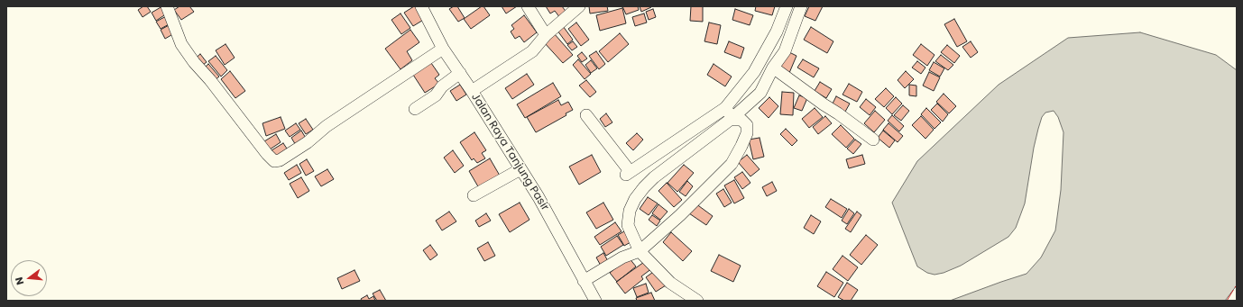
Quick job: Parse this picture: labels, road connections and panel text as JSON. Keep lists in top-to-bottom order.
{
  "streets": {
    "street": ["Jalan Raya Tanjung Pasir"]
  },
  "north": "left"
}
